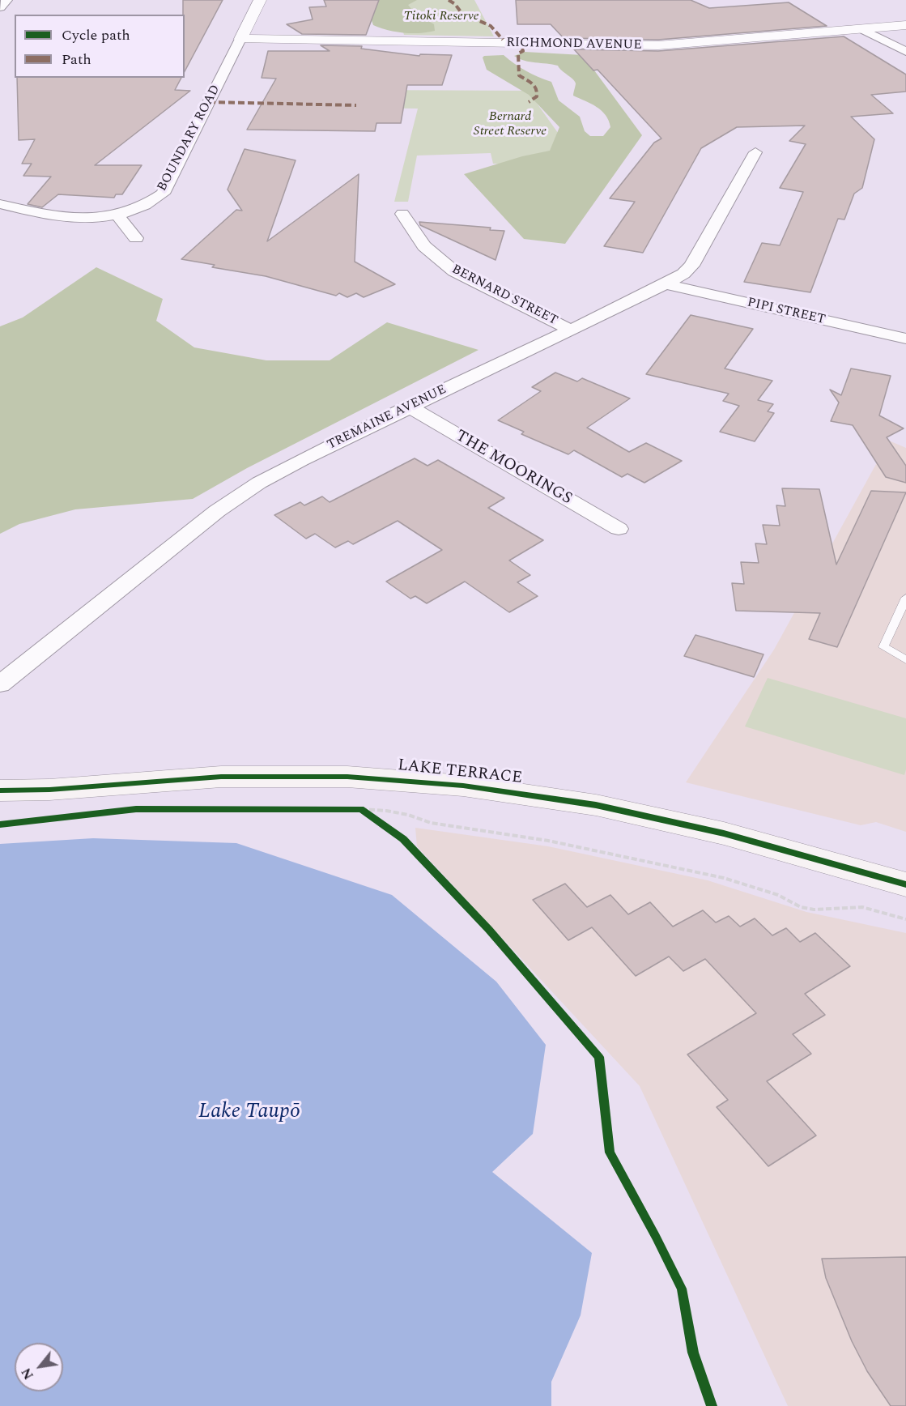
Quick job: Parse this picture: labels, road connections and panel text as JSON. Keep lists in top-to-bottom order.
{
  "streets": {
    "main road": ["LAKE TERRACE"],
    "street": [
      "RICHMOND AVENUE",
      "BOUNDARY ROAD",
      "BERNARD STREET",
      "PIPI STREET",
      "TREMAINE AVENUE",
      "THE MOORINGS"
    ]
  },
  "crossings": [
    ["RICHMOND AVENUE", "BOUNDARY ROAD"],
    ["BERNARD STREET", "TREMAINE AVENUE"],
    ["PIPI STREET", "TREMAINE AVENUE"],
    ["TREMAINE AVENUE", "THE MOORINGS"]
  ],
  "water": ["Lake Taupō"],
  "parks": ["Titoki Reserve", "Bernard Street Reserve"],
  "legend": ["Cycle path", "Path"],
  "north": "bottom left"
}
